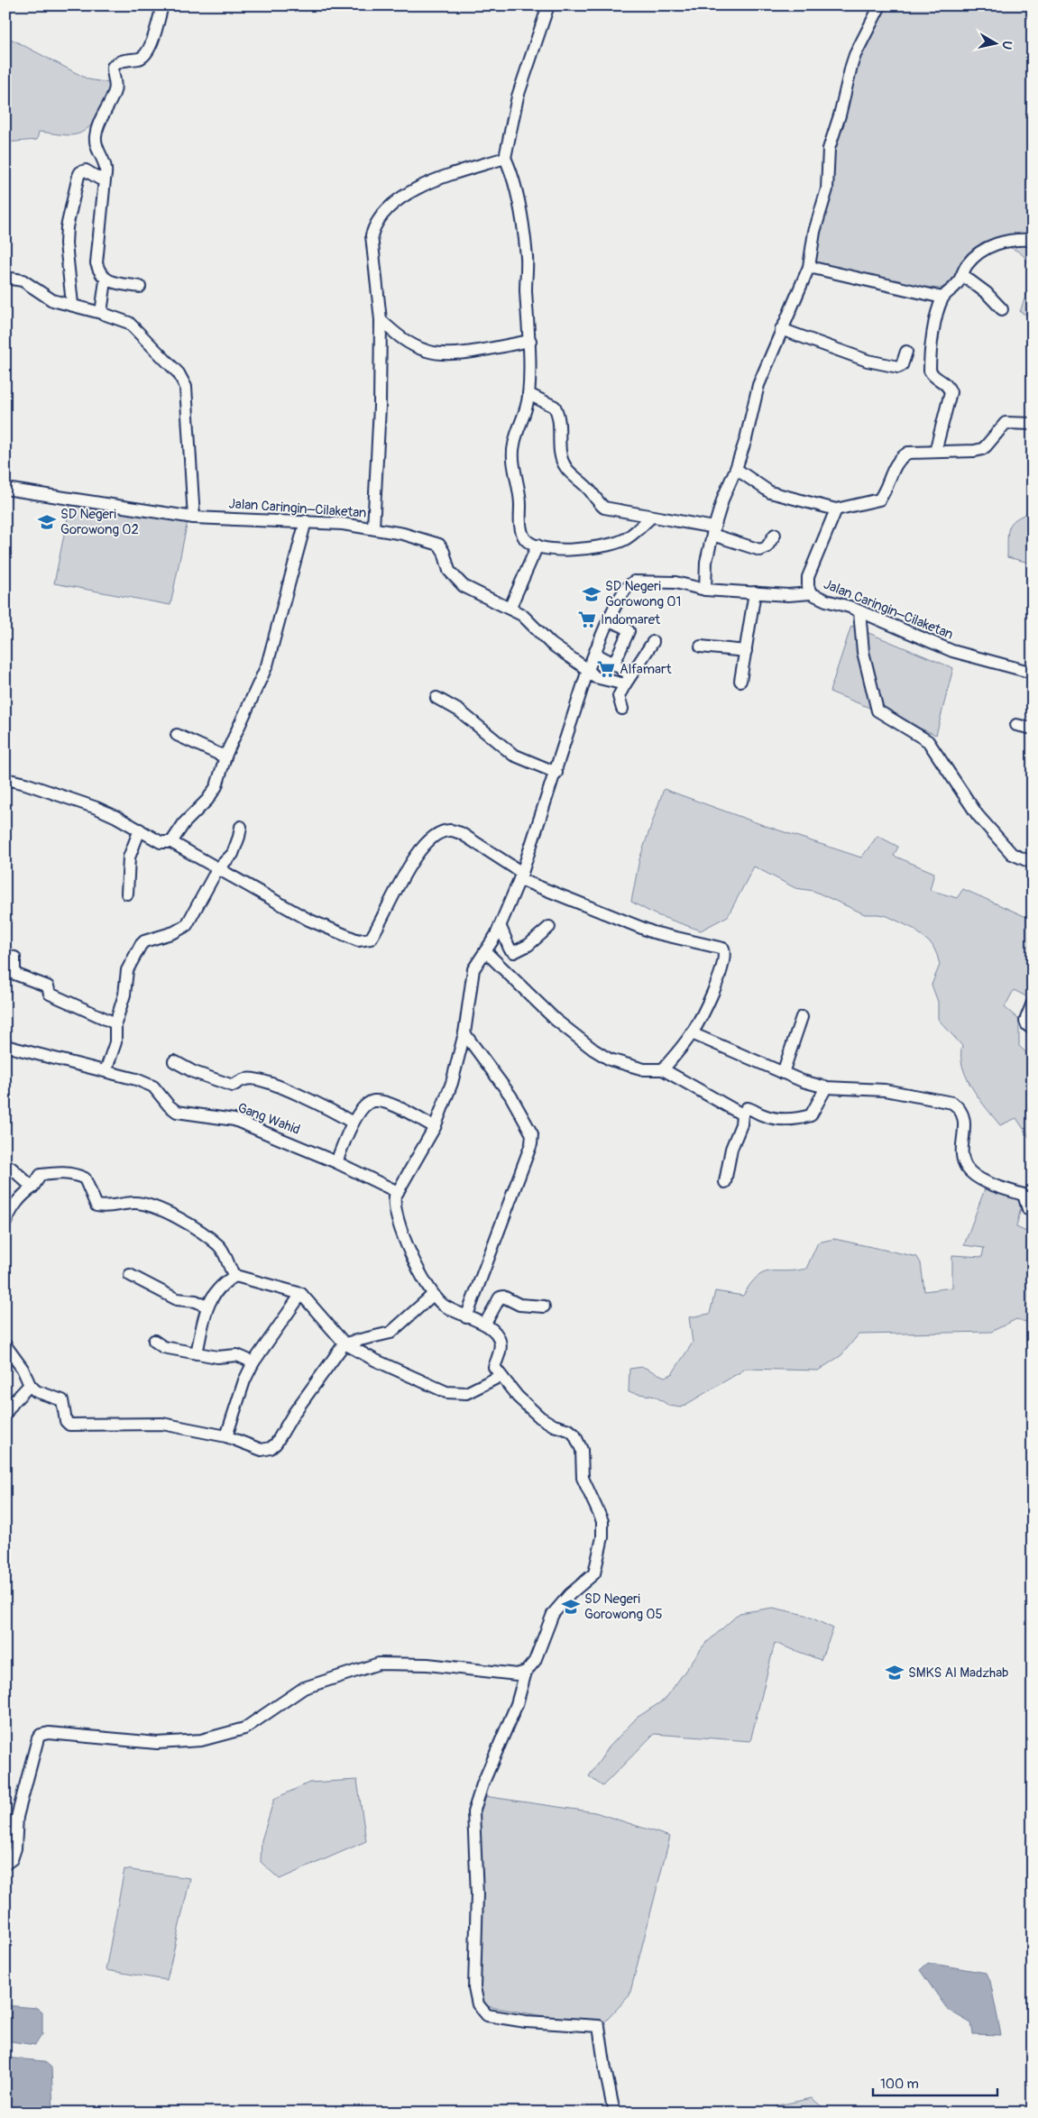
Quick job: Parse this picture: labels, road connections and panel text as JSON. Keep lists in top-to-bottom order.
{
  "streets": {
    "street": ["Jalan Caringin–Cilaketan", "Gang Wahid"]
  },
  "places": {
    "school or university": [
      "SD Negeri Gorowong 02",
      "SD Negeri Gorowong 01",
      "SD Negeri Gorowong 05",
      "SMKS Al Madzhab"
    ],
    "supermarket": ["Indomaret", "Alfamart"]
  },
  "scale_bar": "100 m",
  "north": "right"
}
